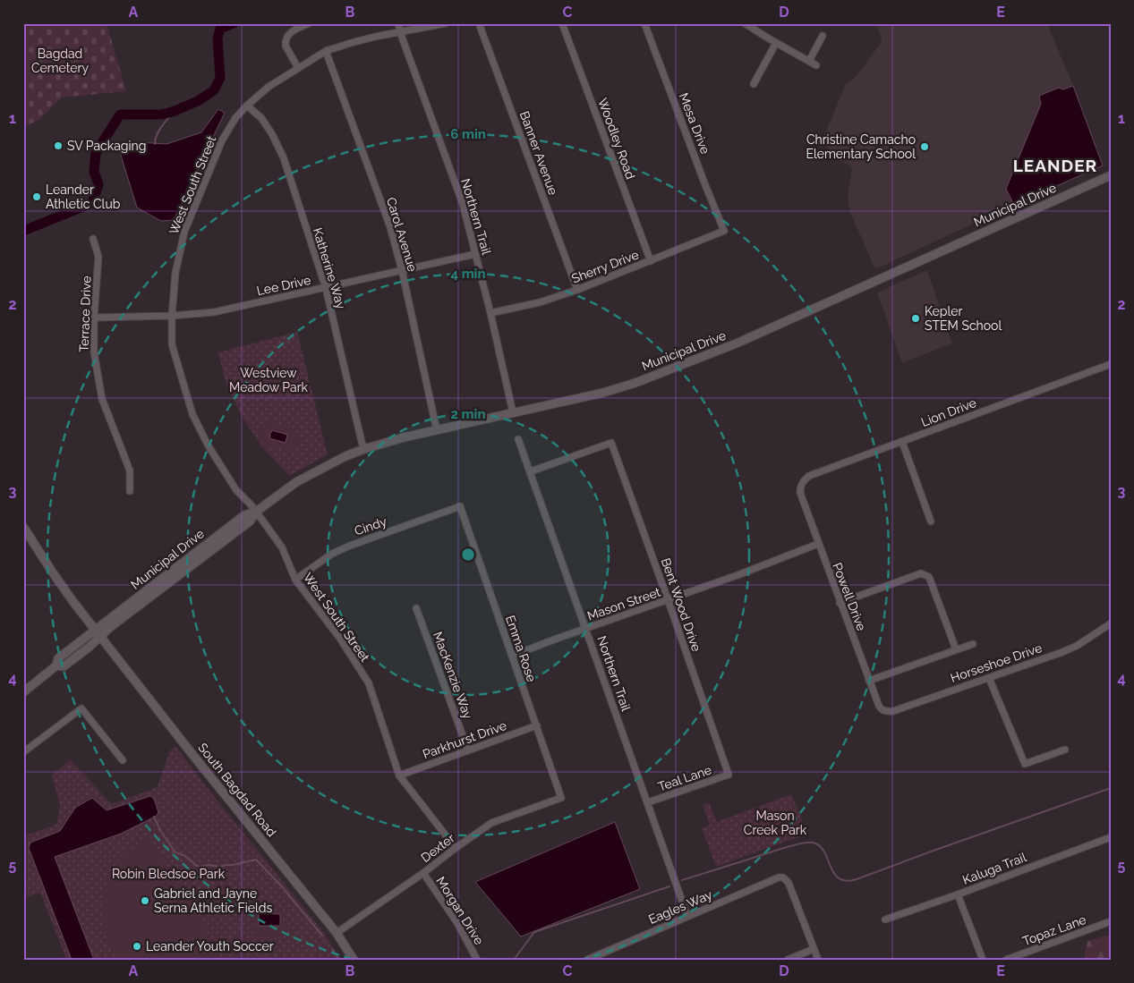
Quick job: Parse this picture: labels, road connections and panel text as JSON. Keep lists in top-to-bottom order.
{
  "streets": {
    "street": [
      "Mesa Drive",
      "Woodley Road",
      "Banner Avenue",
      "West South Street",
      "Municipal Drive",
      "Northern Trail",
      "Carol Avenue",
      "Sherry Drive",
      "Katherine Way",
      "Lee Drive",
      "Terrace Drive",
      "Lion Drive",
      "Cindy",
      "Powell Drive",
      "Mason Street",
      "Bent Wood Drive",
      "Emma Rose",
      "Horseshoe Drive",
      "MacKenzie Way",
      "Parkhurst Drive",
      "Teal Lane",
      "South Bagdad Road",
      "Dexter",
      "Kaluga Trail",
      "Eagles Way",
      "Morgan Drive",
      "Topaz Lane"
    ]
  },
  "crossings": [
    ["Mesa Drive", "Sherry Drive"],
    ["Woodley Road", "Sherry Drive"],
    ["Banner Avenue", "Sherry Drive"],
    ["West South Street", "Municipal Drive"],
    ["West South Street", "Northern Trail"],
    ["West South Street", "Carol Avenue"],
    ["West South Street", "Katherine Way"],
    ["West South Street", "Lee Drive"],
    ["West South Street", "Cindy"],
    ["West South Street", "Parkhurst Drive"],
    ["West South Street", "Dexter"],
    ["Municipal Drive", "Northern Trail"],
    ["Municipal Drive", "Carol Avenue"],
    ["Municipal Drive", "Katherine Way"],
    ["Municipal Drive", "South Bagdad Road"],
    ["Northern Trail", "Sherry Drive"],
    ["Northern Trail", "Lee Drive"],
    ["Northern Trail", "Mason Street"],
    ["Northern Trail", "Bent Wood Drive"],
    ["Northern Trail", "Teal Lane"],
    ["Northern Trail", "Eagles Way"],
    ["Carol Avenue", "Lee Drive"],
    ["Katherine Way", "Lee Drive"],
    ["Lee Drive", "Terrace Drive"],
    ["Lion Drive", "Powell Drive"],
    ["Cindy", "Emma Rose"],
    ["Powell Drive", "Mason Street"],
    ["Powell Drive", "Horseshoe Drive"],
    ["Mason Street", "Bent Wood Drive"],
    ["Mason Street", "Emma Rose"],
    ["Bent Wood Drive", "Teal Lane"],
    ["Emma Rose", "Parkhurst Drive"],
    ["Emma Rose", "Dexter"],
    ["MacKenzie Way", "Parkhurst Drive"],
    ["South Bagdad Road", "Dexter"],
    ["Dexter", "Morgan Drive"]
  ],
  "districts": ["LEANDER"],
  "parks": [
    "Bagdad Cemetery",
    "Westview Meadow Park",
    "Mason Creek Park",
    "Robin Bledsoe Park"
  ],
  "places": [
    "SV Packaging",
    "Christine Camacho Elementary School",
    "Leander Athletic Club",
    "Kepler STEM School",
    "Gabriel and Jayne Serna Athletic Fields",
    "Leander Youth Soccer"
  ],
  "grid": {
    "columns": [
      "A",
      "B",
      "C",
      "D",
      "E"
    ],
    "rows": [
      "1",
      "2",
      "3",
      "4",
      "5"
    ]
  },
  "rings": ["6 min", "4 min", "2 min"]
}
